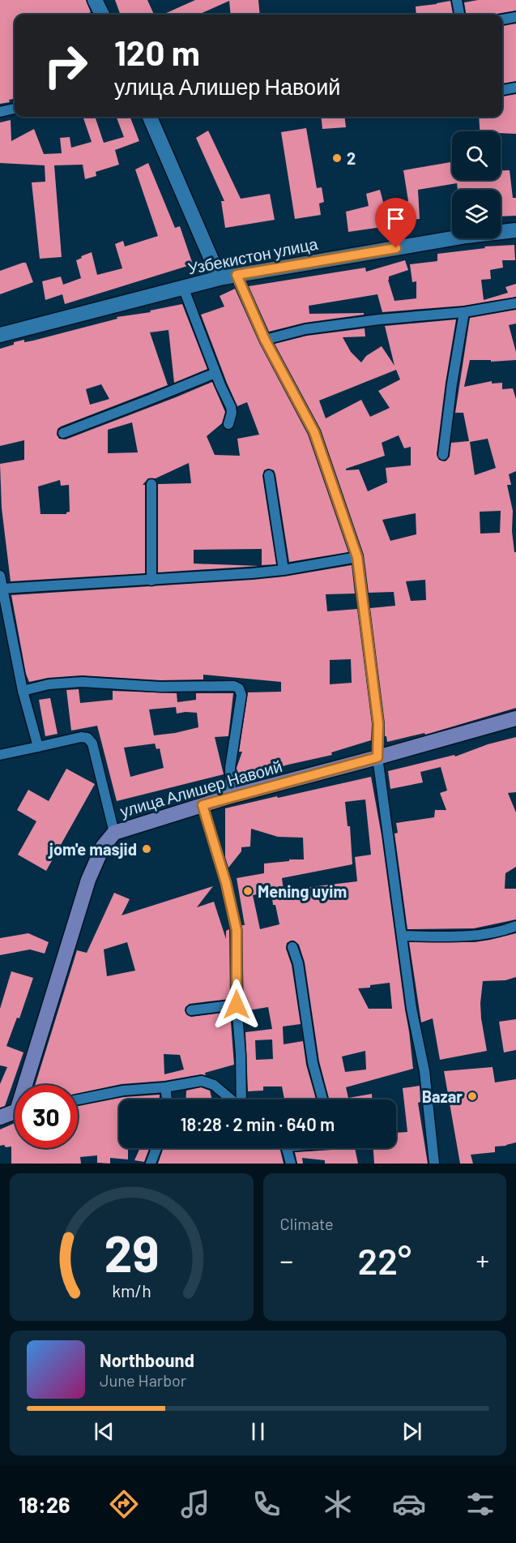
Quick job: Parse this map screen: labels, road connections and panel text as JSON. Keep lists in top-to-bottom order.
{
  "streets": {
    "main road": ["Узбекистон улица", "улица Алишер Навоий"]
  },
  "places": [
    "2",
    "jom'e masjid",
    "Mening uyim",
    "Bazar"
  ],
  "page": {
    "turn": ["120 m", "улица Алишер Навоий"],
    "limit": "30",
    "trip": "18:28 · 2 min · 640 m",
    "tile": "Climate",
    "heat": ["−", "22°", "+"],
    "song": ["Northbound", "June Harbor"],
    "tabs": "18:26",
    "gauge": ["29", "km/h"]
  }
}
